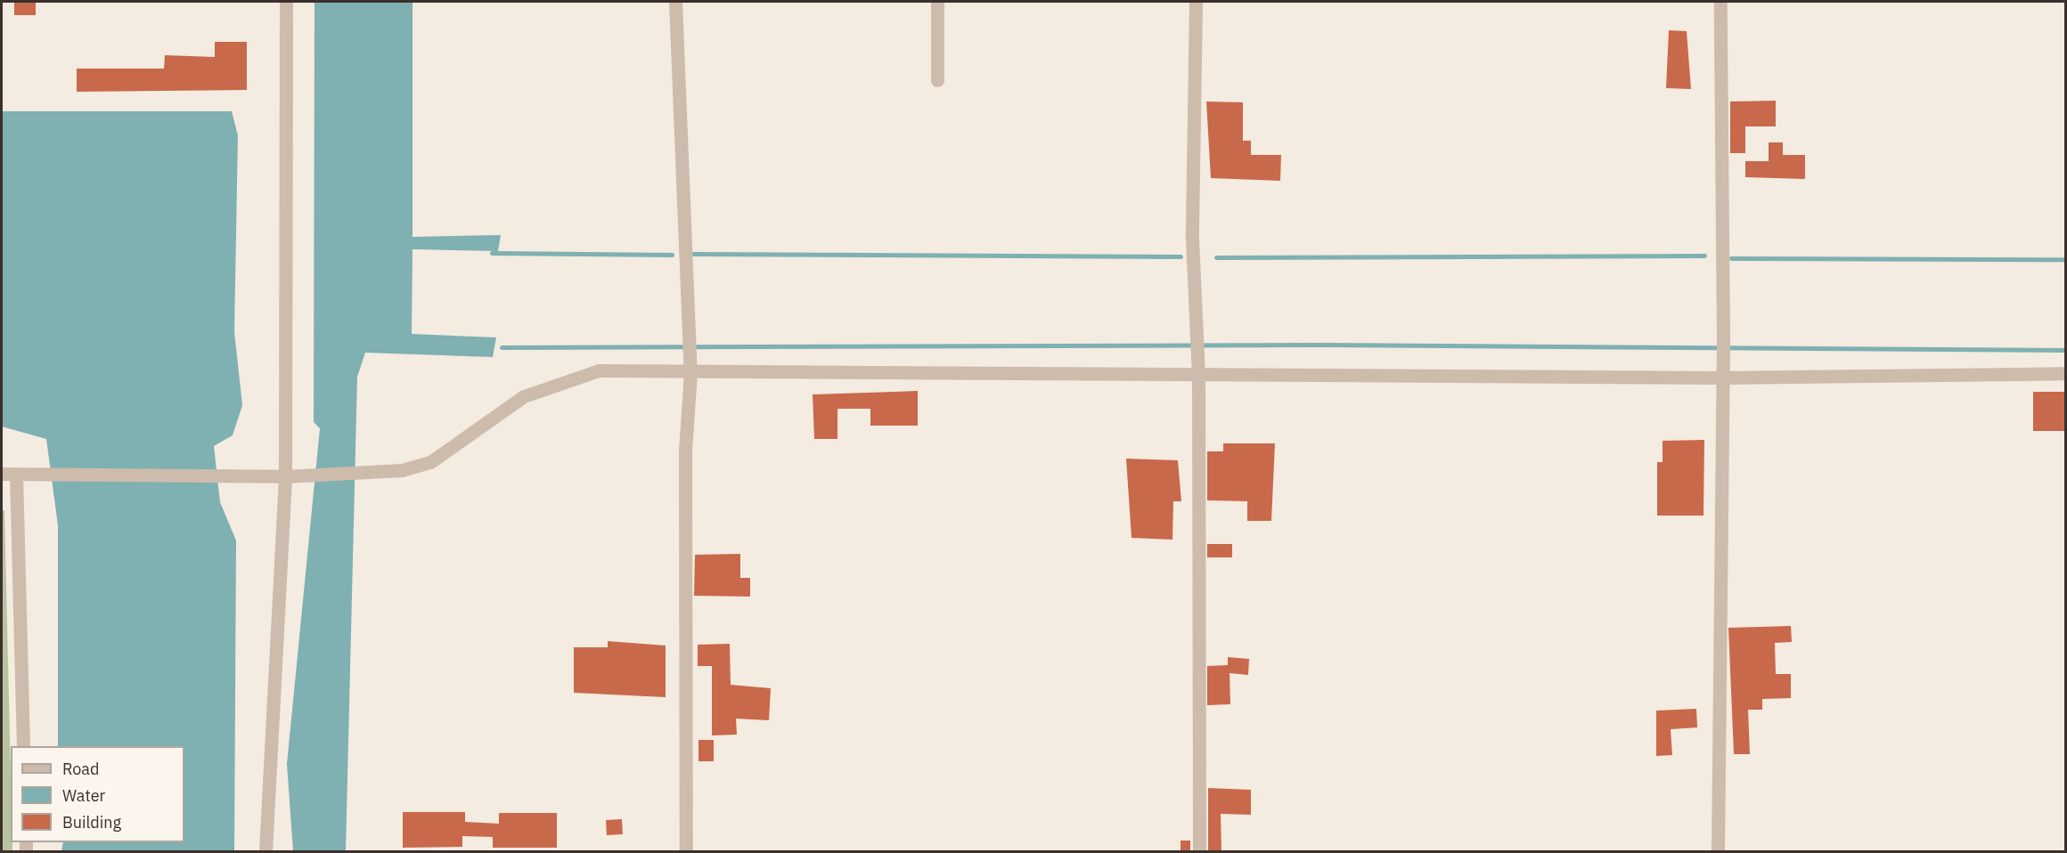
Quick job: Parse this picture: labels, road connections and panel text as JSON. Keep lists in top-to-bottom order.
{
  "legend": ["Road", "Water", "Building"]
}
